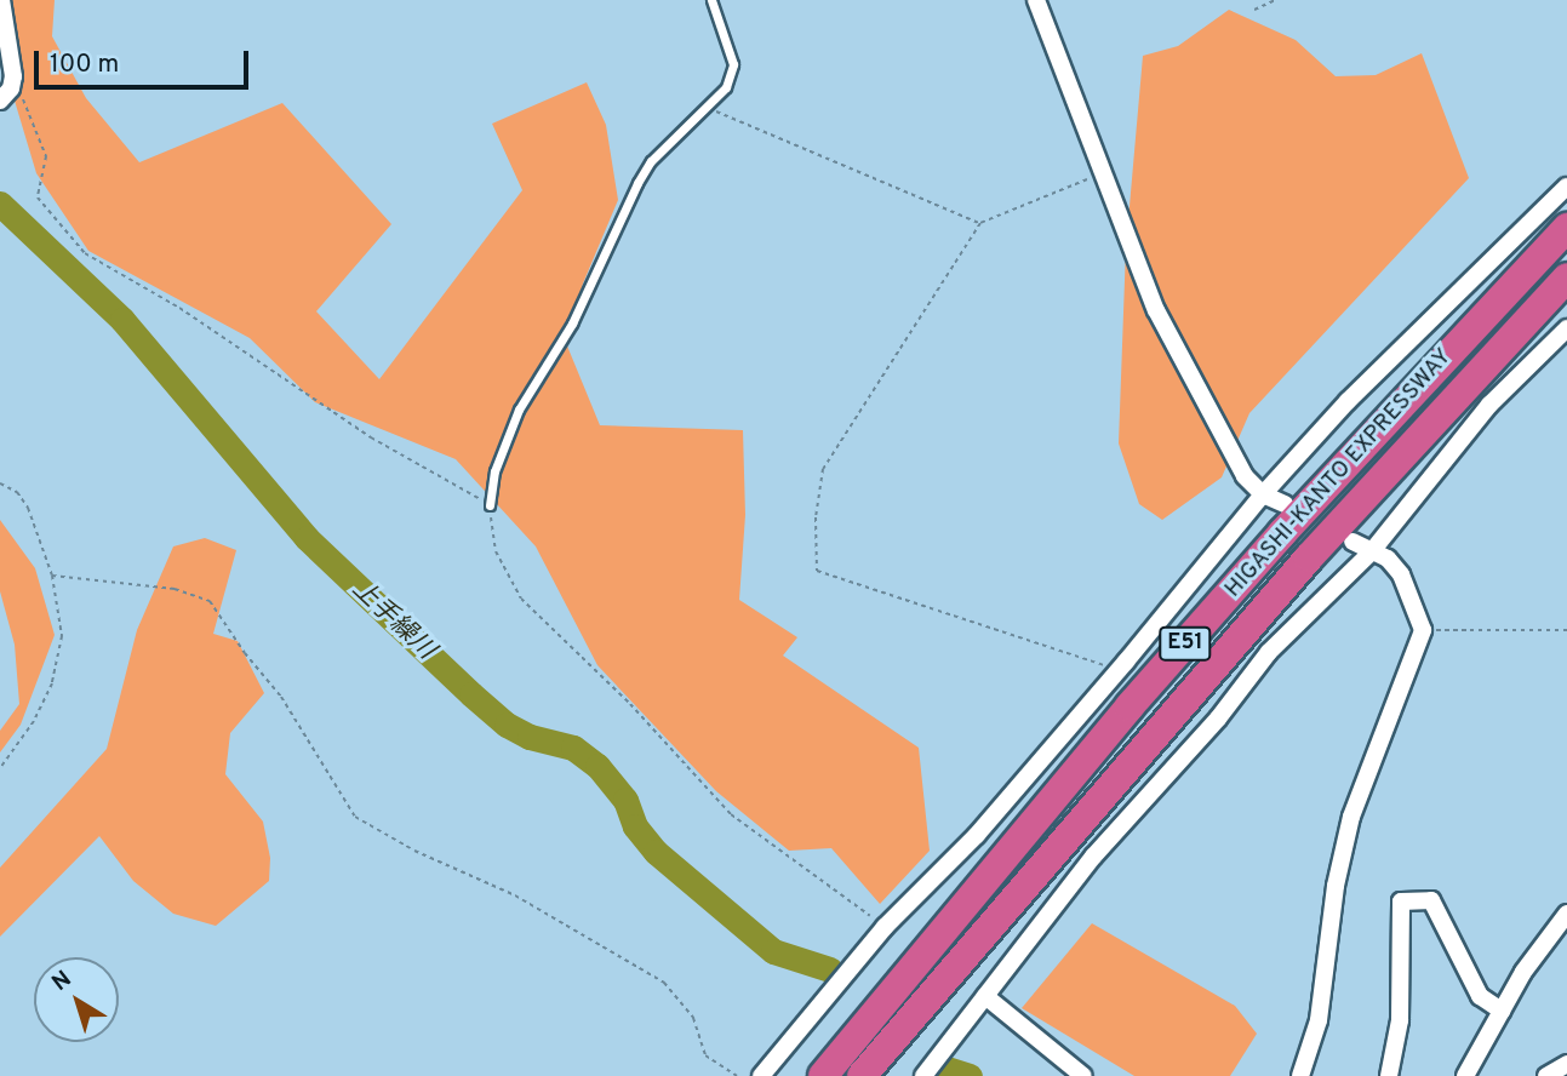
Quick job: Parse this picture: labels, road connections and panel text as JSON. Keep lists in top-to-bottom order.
{
  "streets": {
    "highway": ["HIGASHI-KANTO EXPRESSWAY", "E51"]
  },
  "water": ["上手繰川"],
  "scale_bar": "100 m",
  "north": "top left"
}
